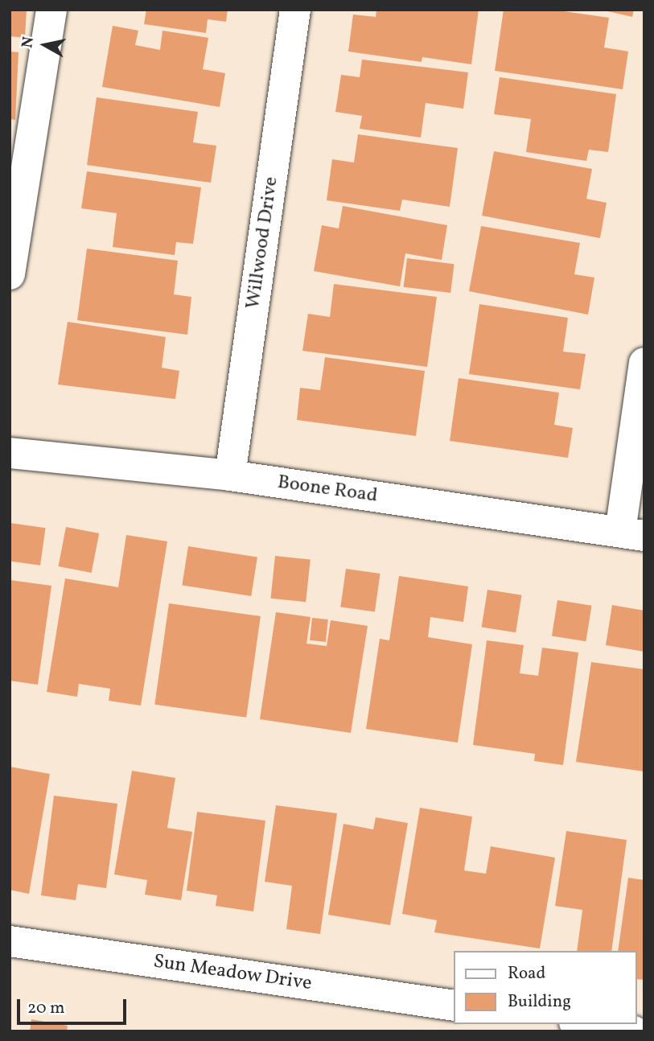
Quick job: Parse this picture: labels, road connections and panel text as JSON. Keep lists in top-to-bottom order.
{
  "streets": {
    "street": ["Willwood Drive", "Boone Road", "Sun Meadow Drive"]
  },
  "crossings": [
    ["Willwood Drive", "Boone Road"]
  ],
  "legend": ["Road", "Building"],
  "scale_bar": "20 m",
  "north": "left"
}
